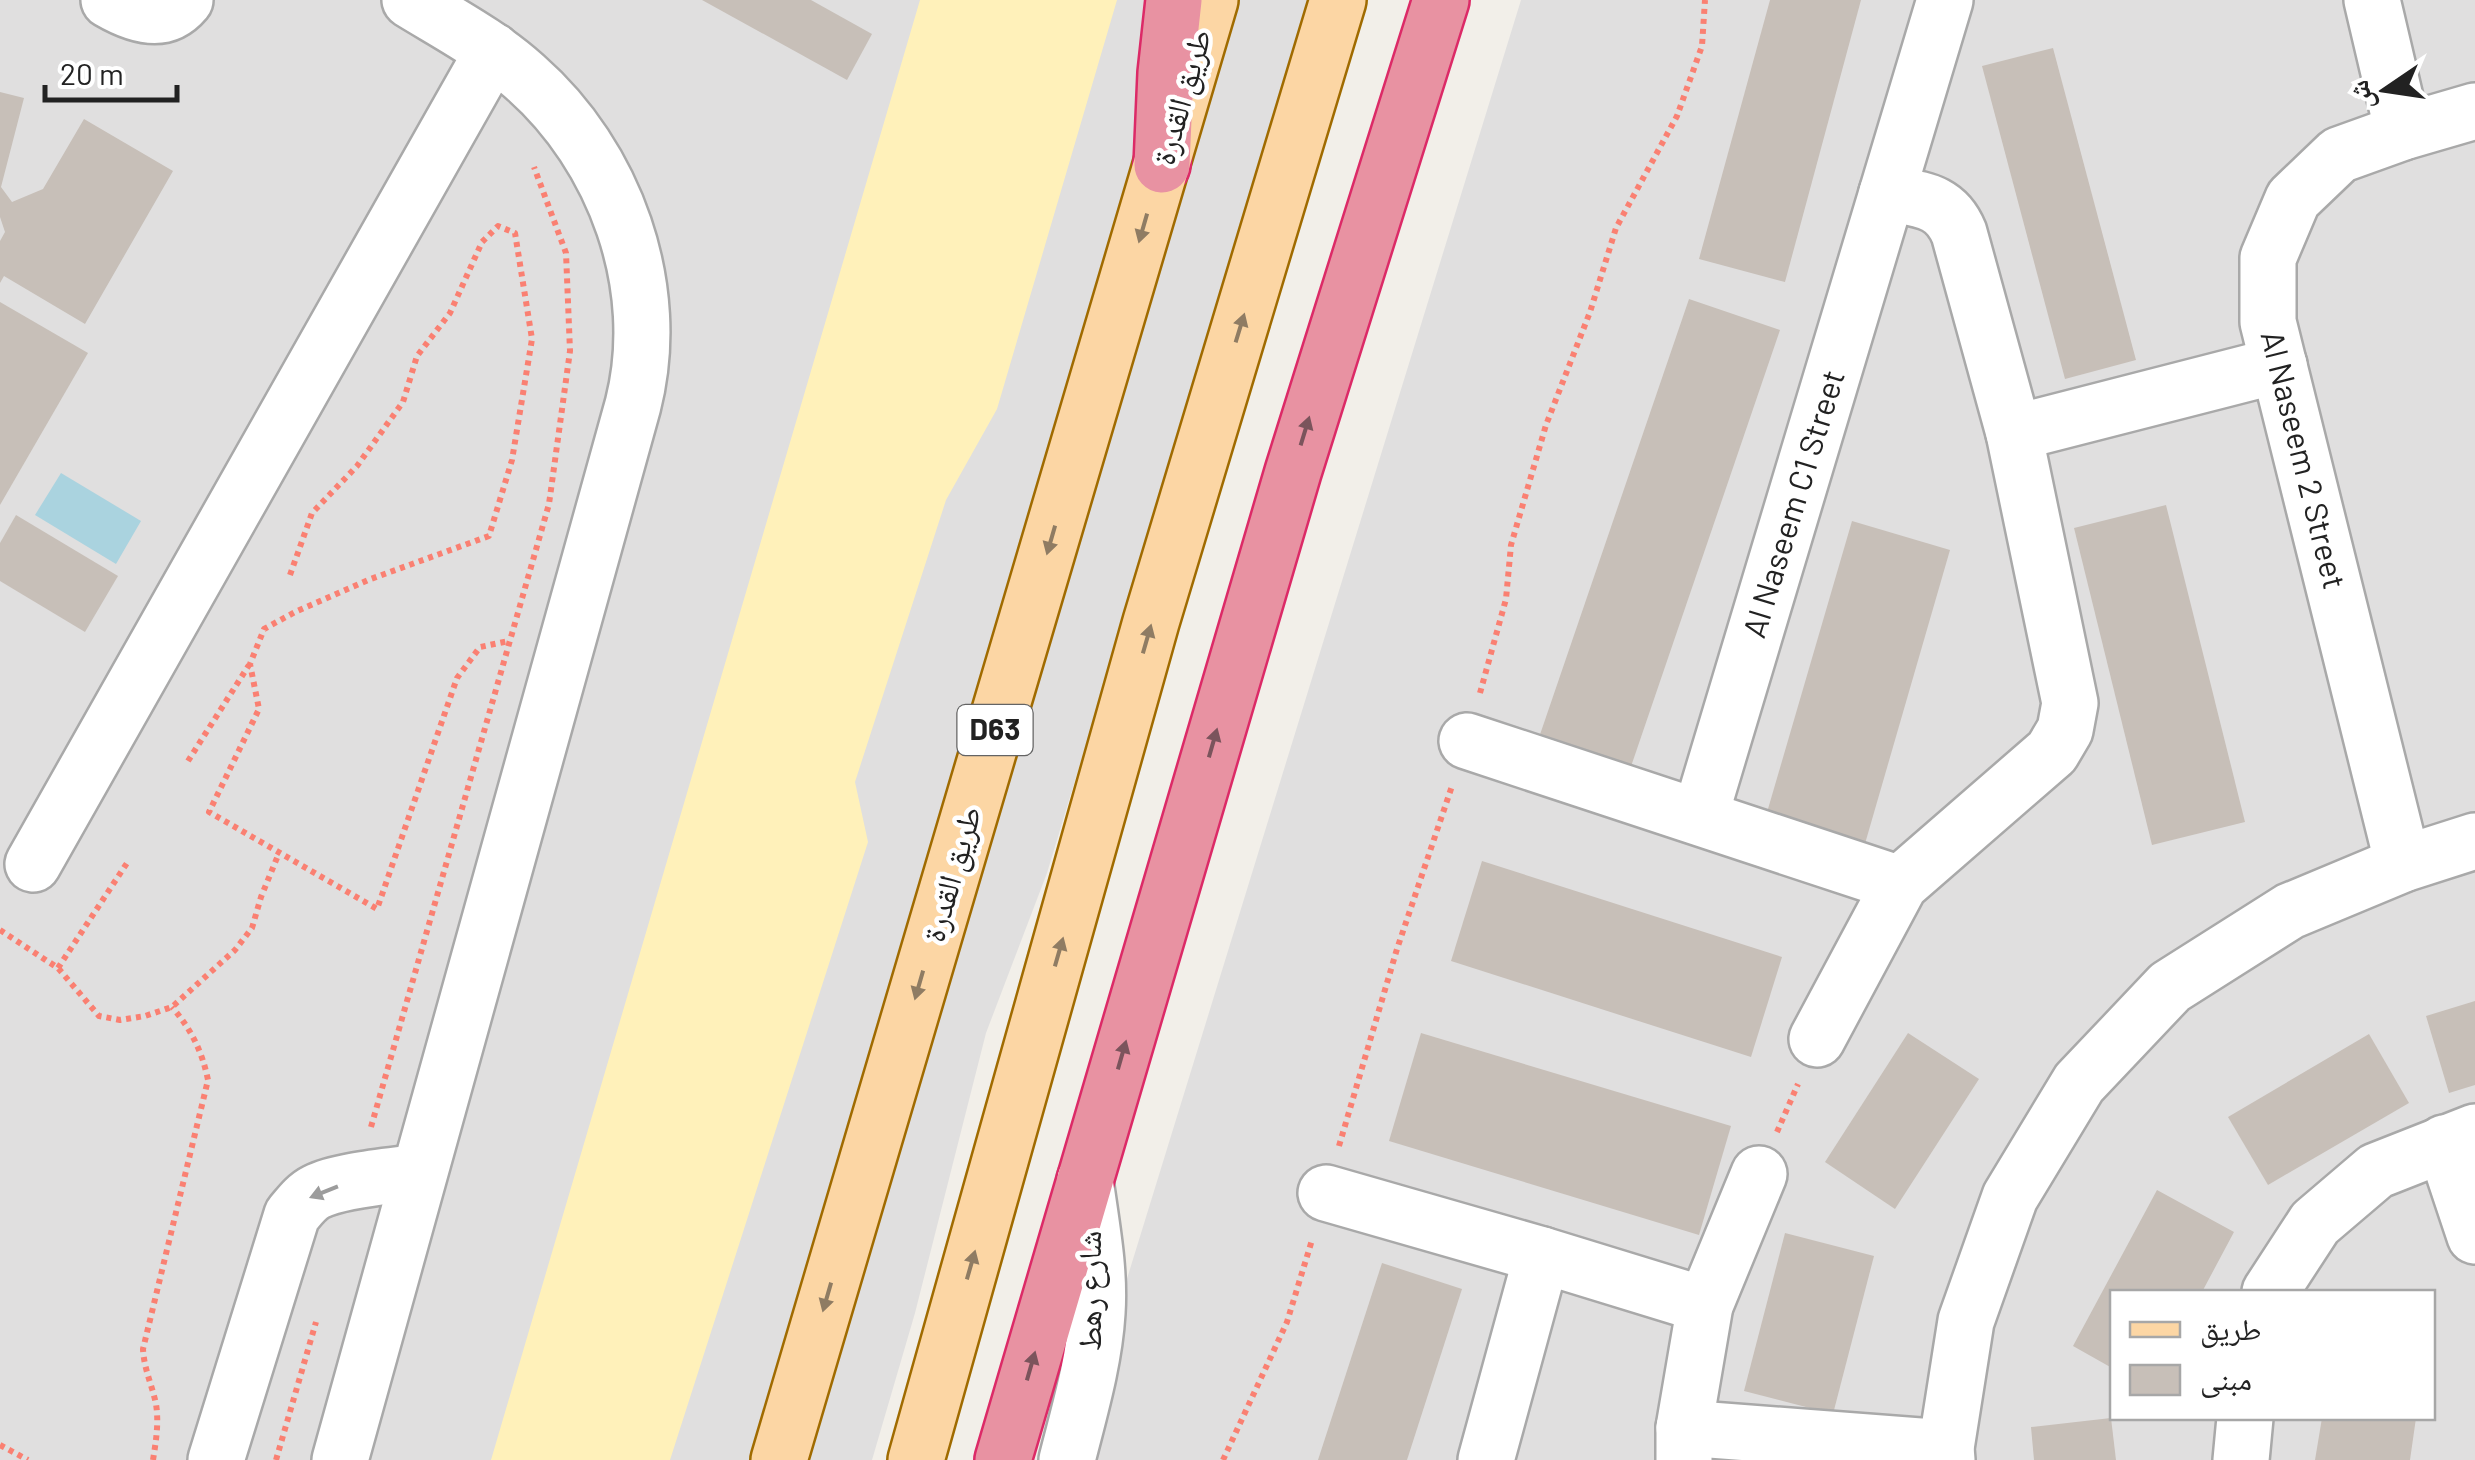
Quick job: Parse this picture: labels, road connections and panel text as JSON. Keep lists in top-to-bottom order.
{
  "streets": {
    "main road": ["طريق القدرة", "D63"],
    "street": ["Al Naseem 2 Street", "Al Naseem C1 Street", "شارع رهط"]
  },
  "legend": ["طريق", "مبنى"],
  "scale_bar": "20 m",
  "north": "left"
}
